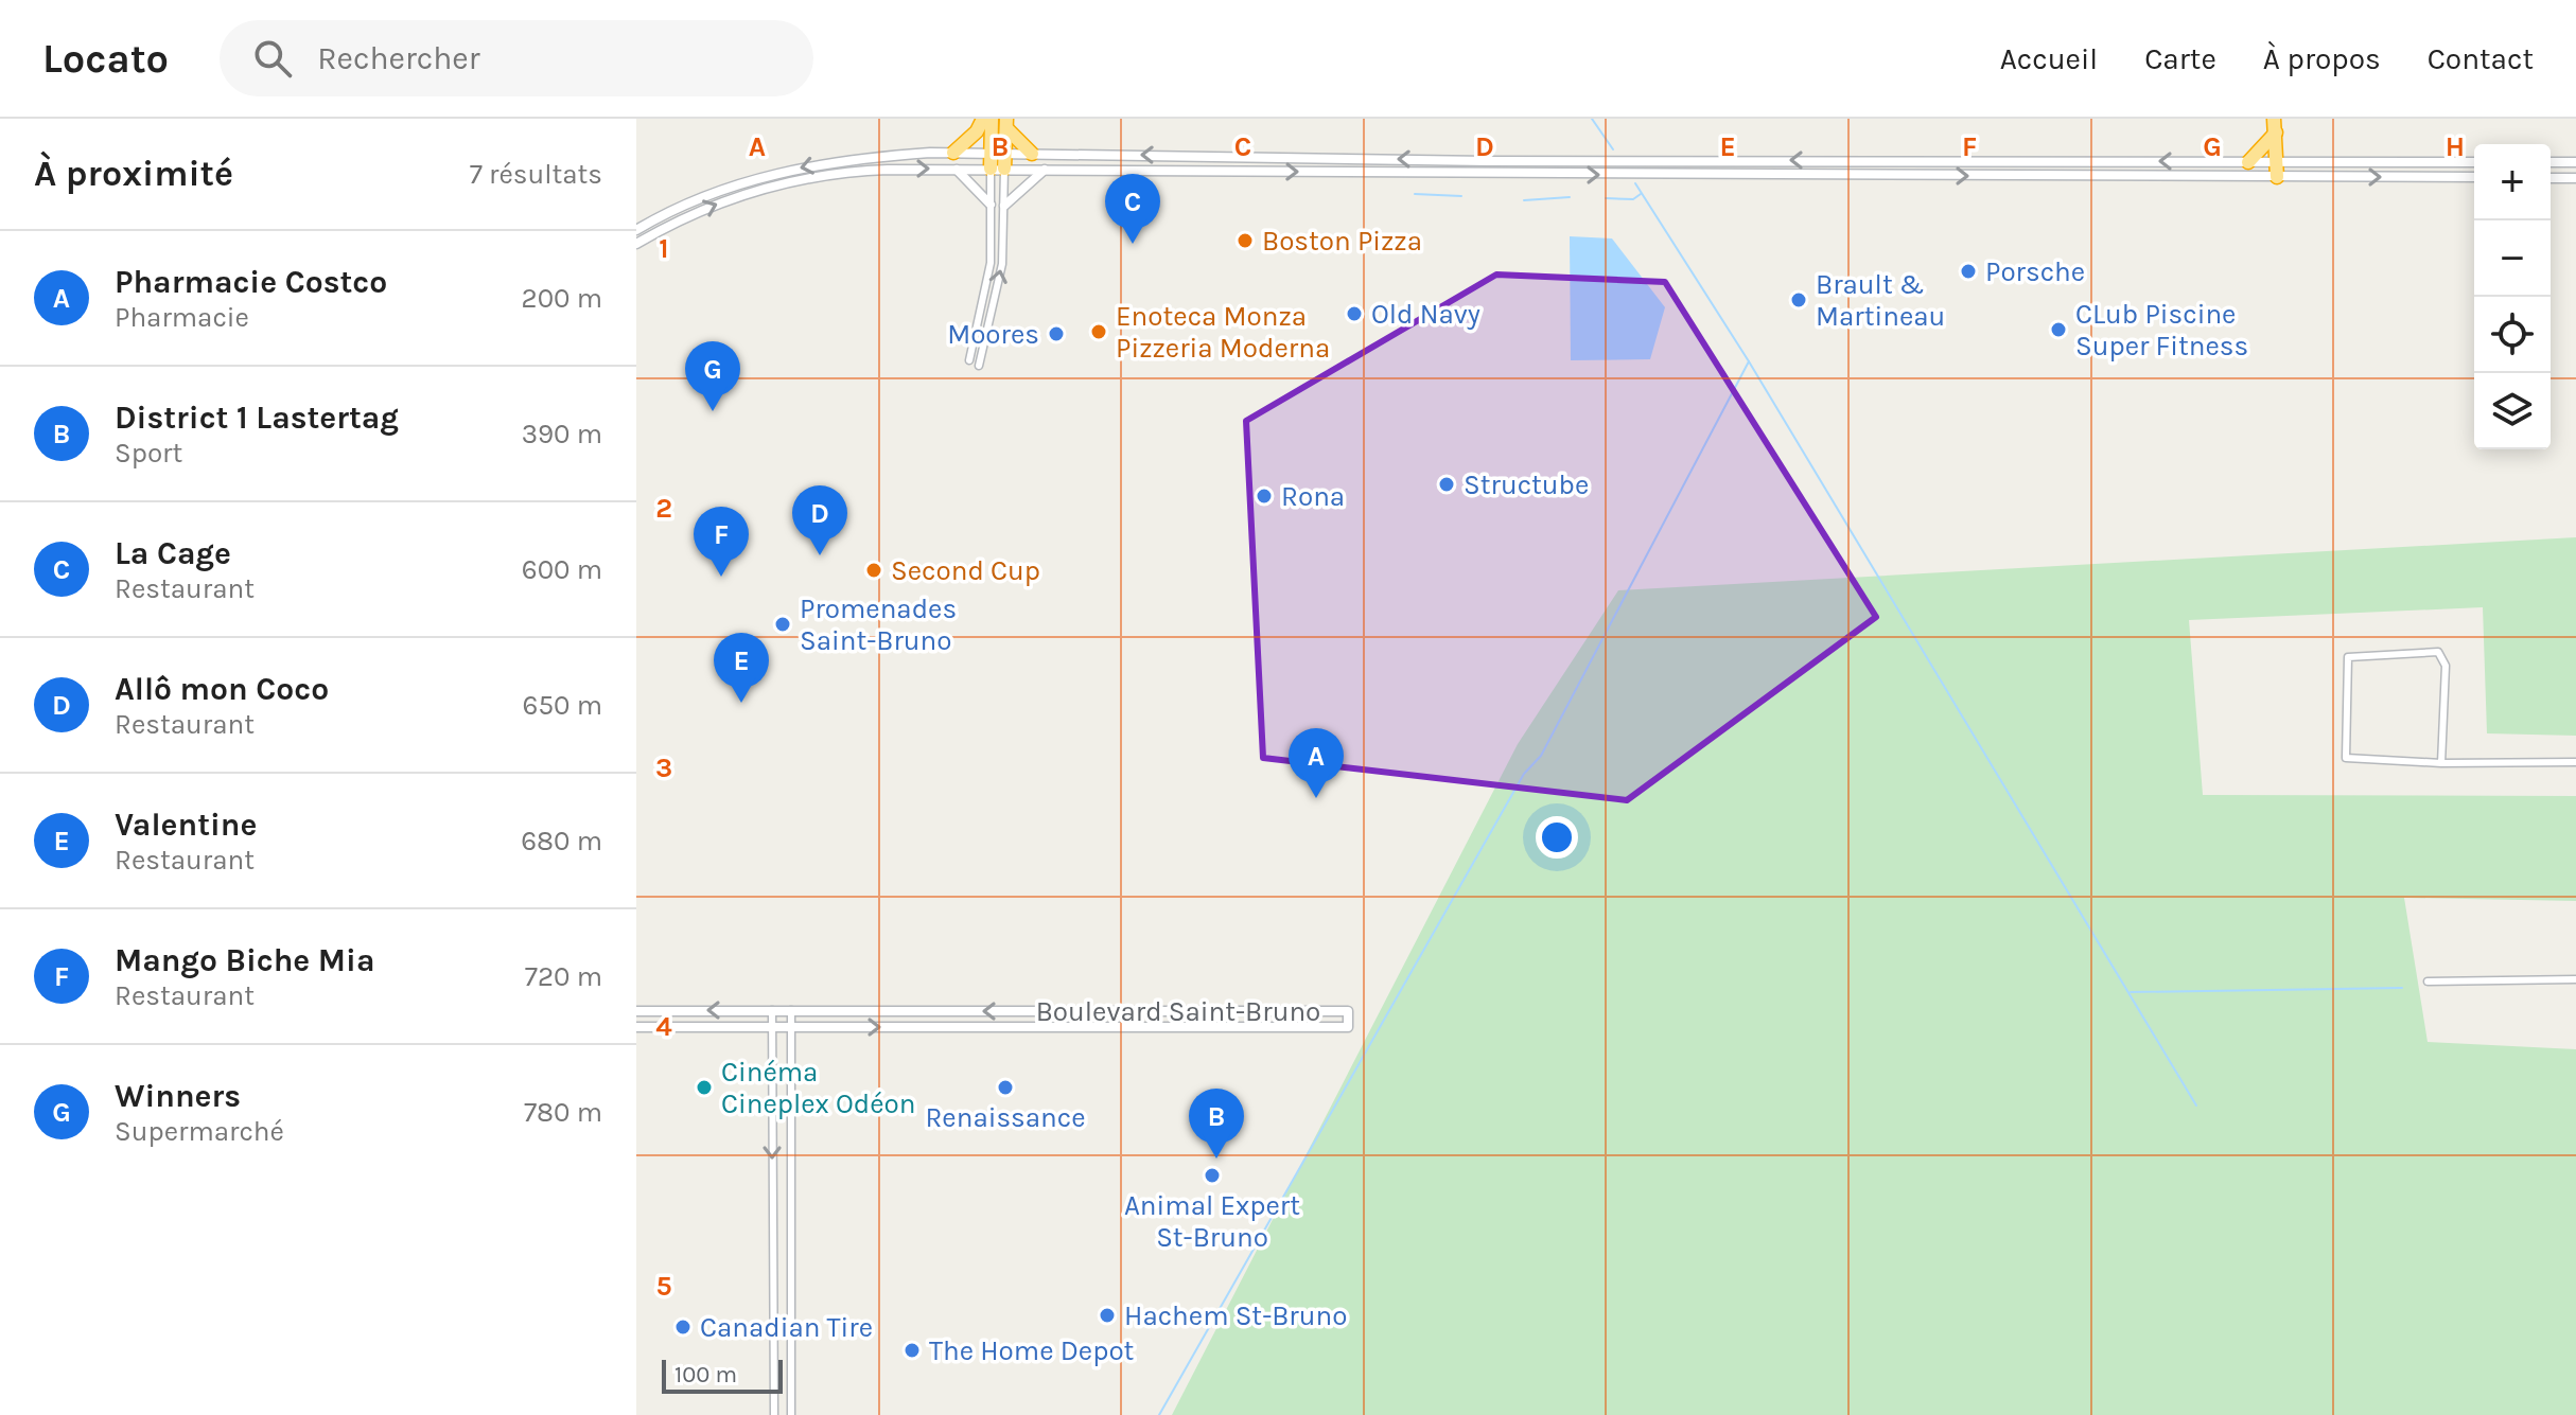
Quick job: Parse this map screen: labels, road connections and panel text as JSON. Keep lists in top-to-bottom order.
{
  "streets": {
    "street": ["Boulevard Saint-Bruno"]
  },
  "places": [
    "Boston Pizza",
    "Porsche",
    "Brault & Martineau",
    "Old Navy",
    "CLub Piscine Super Fitness",
    "Enoteca Monza Pizzeria Moderna",
    "Moores",
    "Structube",
    "Rona",
    "Second Cup",
    "Promenades Saint-Bruno",
    "Cinéma Cineplex Odéon",
    "Renaissance",
    "Animal Expert St-Bruno",
    "Hachem St-Bruno",
    "Canadian Tire",
    "The Home Depot"
  ],
  "scale_bar": "100 m",
  "page": {
    "header": "Locato",
    "search": "Rechercher",
    "nav": [
      "Accueil",
      "Carte",
      "À propos",
      "Contact"
    ],
    "heading": ["À proximité", "7 résultats"],
    "map_buttons": ["+", "−"],
    "pins": [
      "C",
      "G",
      "D",
      "F",
      "E",
      "A",
      "B"
    ],
    "list": [
      {
        "mark": "A",
        "name": "Pharmacie Costco",
        "note": "Pharmacie",
        "value": "200 m"
      },
      {
        "mark": "B",
        "name": "District 1 Lastertag",
        "note": "Sport",
        "value": "390 m"
      },
      {
        "mark": "C",
        "name": "La Cage",
        "note": "Restaurant",
        "value": "600 m"
      },
      {
        "mark": "D",
        "name": "Allô mon Coco",
        "note": "Restaurant",
        "value": "650 m"
      },
      {
        "mark": "E",
        "name": "Valentine",
        "note": "Restaurant",
        "value": "680 m"
      },
      {
        "mark": "F",
        "name": "Mango Biche Mia",
        "note": "Restaurant",
        "value": "720 m"
      },
      {
        "mark": "G",
        "name": "Winners",
        "note": "Supermarché",
        "value": "780 m"
      }
    ],
    "scale": "100 m"
  },
  "grid": {
    "columns": [
      "A",
      "B",
      "C",
      "D",
      "E",
      "F",
      "G",
      "H"
    ],
    "rows": [
      "1",
      "2",
      "3",
      "4",
      "5"
    ]
  }
}
